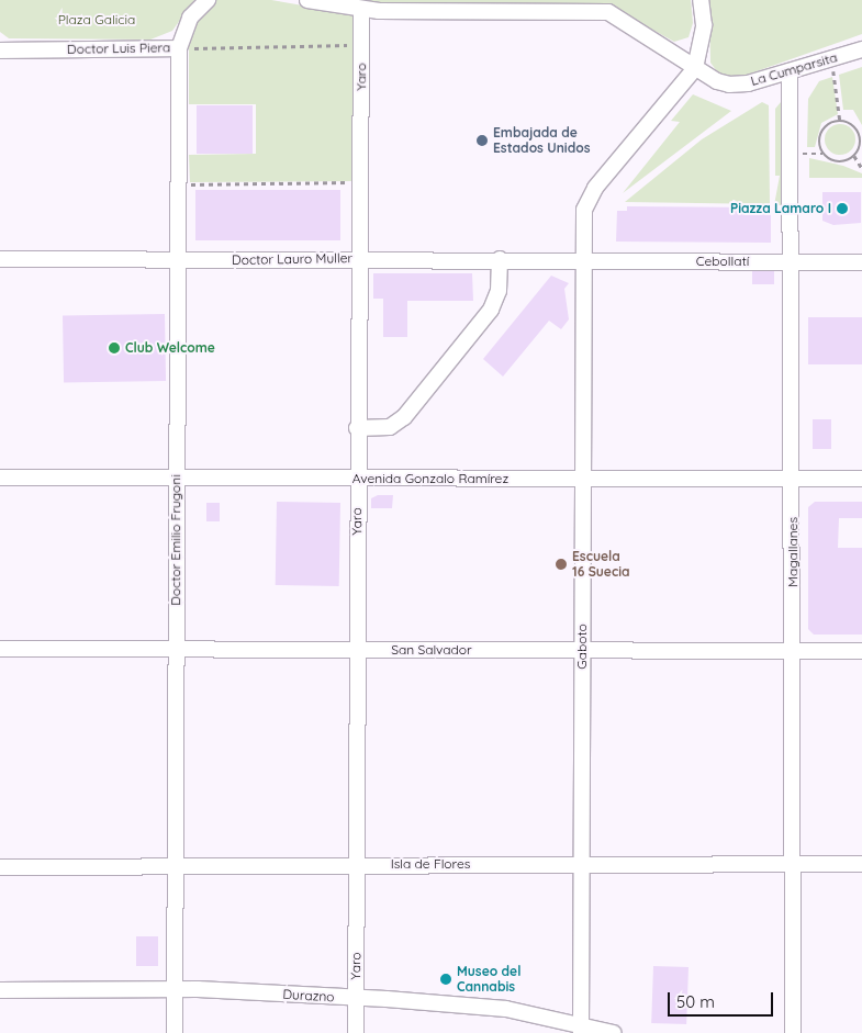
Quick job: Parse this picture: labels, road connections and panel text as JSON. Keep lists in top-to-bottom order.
{
  "streets": {
    "street": [
      "Doctor Luis Piera",
      "La Cumparsita",
      "Yaro",
      "Doctor Lauro Muller",
      "Cebollatí",
      "Avenida Gonzalo Ramírez",
      "Doctor Emilio Frugoni",
      "Magallanes",
      "Gaboto",
      "San Salvador",
      "Isla de Flores",
      "Durazno"
    ]
  },
  "crossings": [
    ["Doctor Luis Piera", "Doctor Emilio Frugoni"],
    ["La Cumparsita", "Magallanes"],
    ["La Cumparsita", "Gaboto"],
    ["Yaro", "Doctor Lauro Muller"],
    ["Yaro", "Avenida Gonzalo Ramírez"],
    ["Yaro", "San Salvador"],
    ["Yaro", "Isla de Flores"],
    ["Yaro", "Durazno"],
    ["Doctor Lauro Muller", "Cebollatí"],
    ["Doctor Lauro Muller", "Doctor Emilio Frugoni"],
    ["Doctor Lauro Muller", "Gaboto"],
    ["Cebollatí", "Magallanes"],
    ["Cebollatí", "Gaboto"],
    ["Avenida Gonzalo Ramírez", "Doctor Emilio Frugoni"],
    ["Avenida Gonzalo Ramírez", "Magallanes"],
    ["Avenida Gonzalo Ramírez", "Gaboto"],
    ["Doctor Emilio Frugoni", "San Salvador"],
    ["Doctor Emilio Frugoni", "Isla de Flores"],
    ["Doctor Emilio Frugoni", "Durazno"],
    ["Magallanes", "San Salvador"],
    ["Magallanes", "Isla de Flores"],
    ["Gaboto", "San Salvador"],
    ["Gaboto", "Isla de Flores"],
    ["Gaboto", "Durazno"]
  ],
  "parks": ["Plaza Galicia"],
  "places": [
    "Embajada de Estados Unidos",
    "Piazza Lamaro I",
    "Club Welcome",
    "Escuela 16 Suecia",
    "Museo del Cannabis"
  ],
  "scale_bar": "50 m"
}
